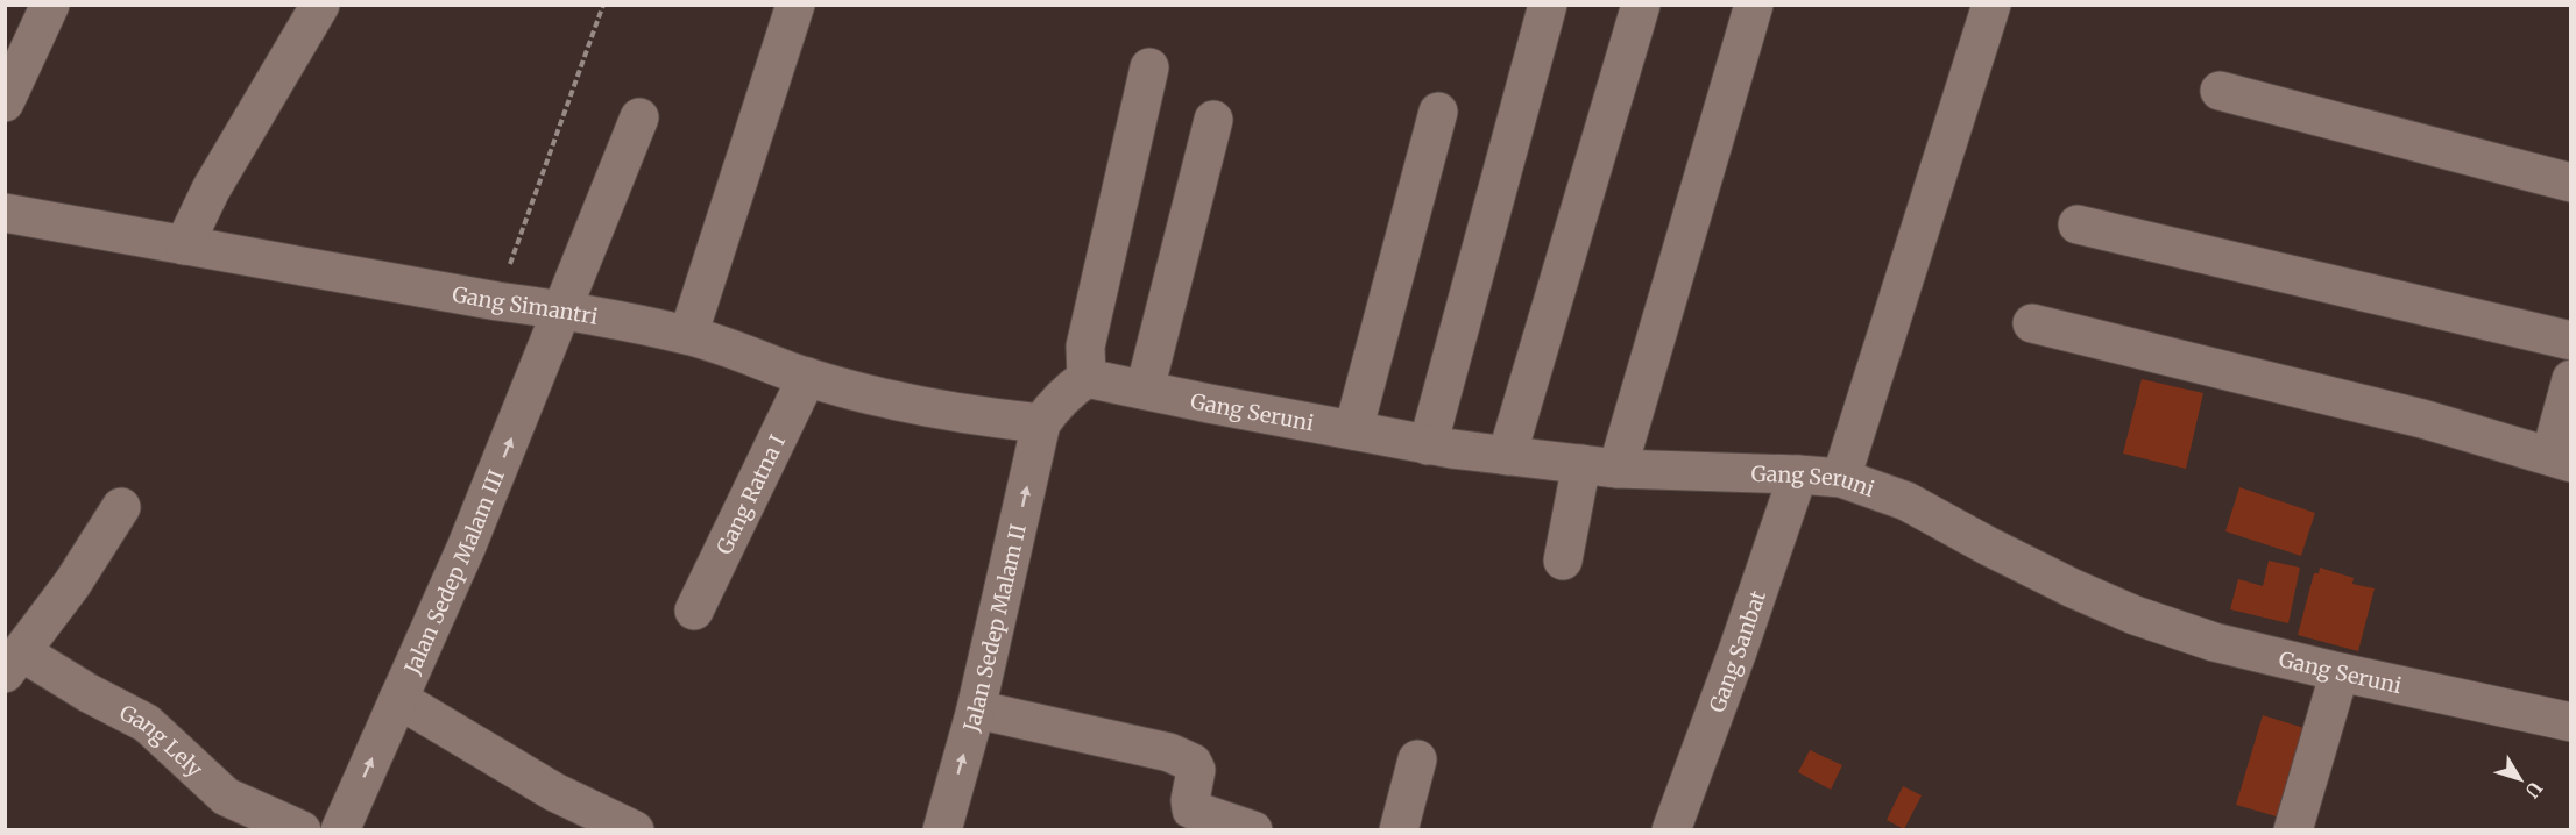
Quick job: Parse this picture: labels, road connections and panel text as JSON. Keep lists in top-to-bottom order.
{
  "streets": {
    "street": [
      "Gang Simantri",
      "Gang Seruni",
      "Gang Ratna I",
      "Jalan Sedep Malam III",
      "Jalan Sedep Malam II",
      "Gang Sanbat",
      "Gang Lely"
    ]
  },
  "crossings": [
    ["Gang Simantri", "Gang Ratna I"],
    ["Gang Simantri", "Jalan Sedep Malam III"],
    ["Gang Simantri", "Jalan Sedep Malam II"],
    ["Gang Seruni", "Gang Sanbat"]
  ],
  "one_way": ["Jalan Sedep Malam III", "Jalan Sedep Malam II"],
  "north": "bottom right"
}
